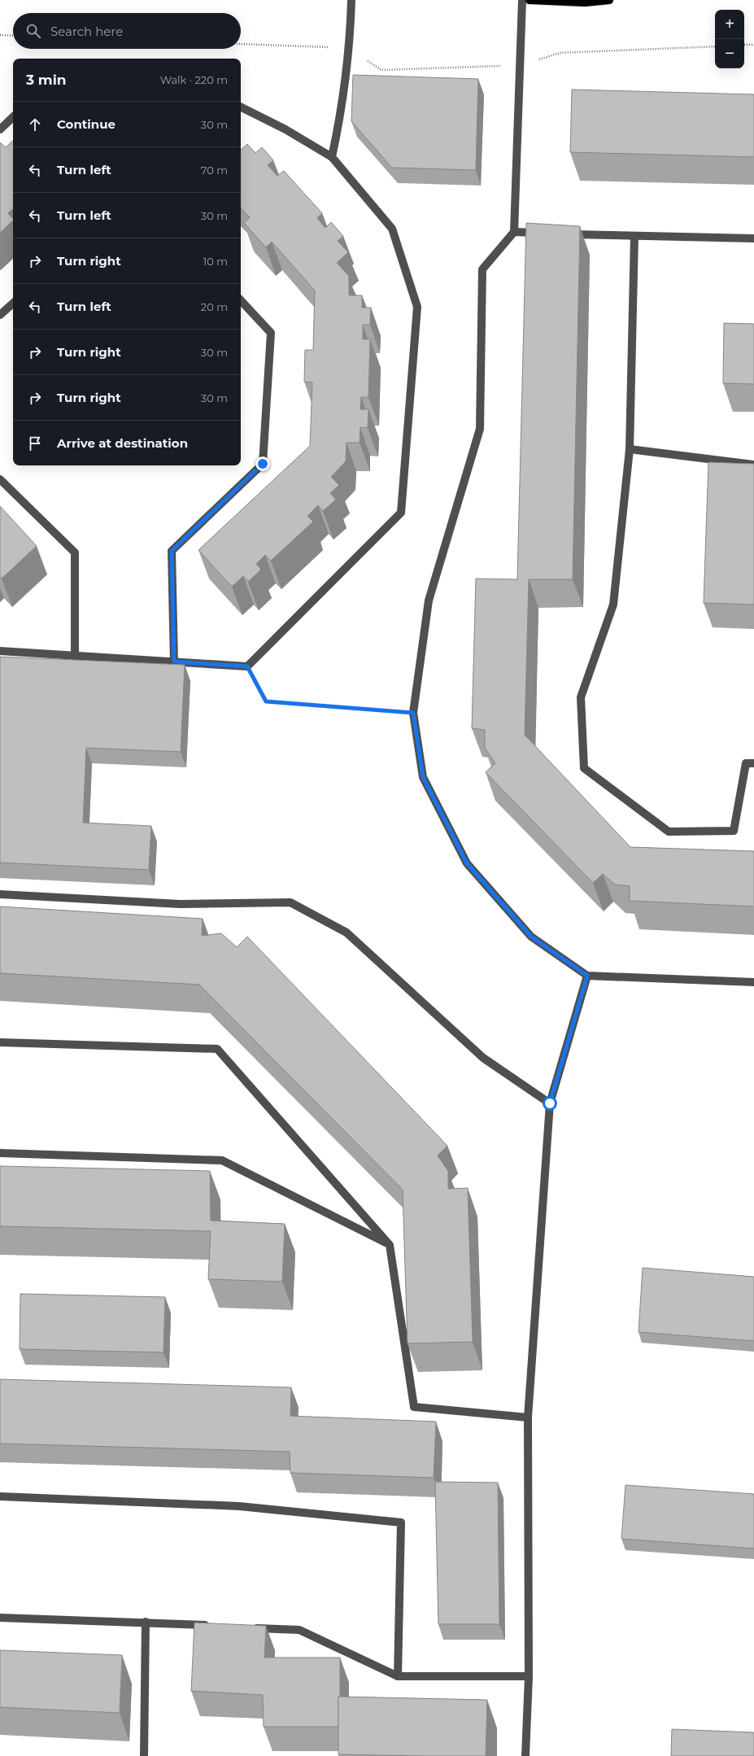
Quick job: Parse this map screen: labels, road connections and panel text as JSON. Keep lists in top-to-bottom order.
{
  "page": {
    "map_buttons": ["+", "−"],
    "search": "Search here",
    "heading": ["3 min", "Walk · 220 m"],
    "list": [
      ["Continue", "30 m"],
      ["Turn left", "70 m"],
      ["Turn left", "30 m"],
      ["Turn right", "10 m"],
      ["Turn left", "20 m"],
      ["Turn right", "30 m"],
      ["Turn right", "30 m"],
      "Arrive at destination"
    ]
  }
}
